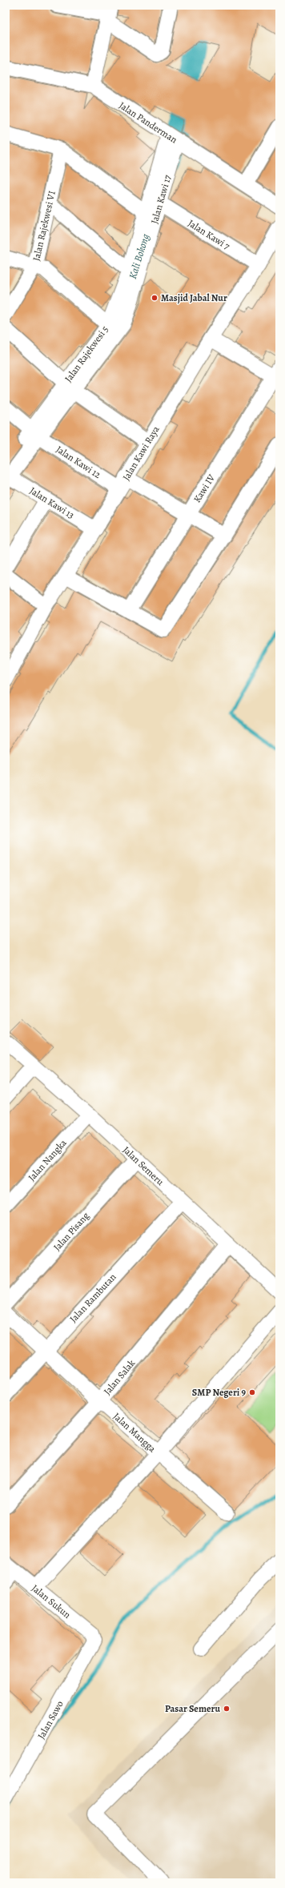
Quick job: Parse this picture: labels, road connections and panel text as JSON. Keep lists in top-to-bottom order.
{
  "streets": {
    "street": [
      "Jalan Panderman",
      "Jalan Kawi 17",
      "Jalan Rajekwesi VI",
      "Jalan Kawi 7",
      "Jalan Rajekwesi 5",
      "Jalan Kawi Raya",
      "Jalan Kawi 12",
      "Kawi IV",
      "Jalan Kawi 13",
      "Jalan Nangka",
      "Jalan Semeru",
      "Jalan Pisang",
      "Jalan Rambutan",
      "Jalan Salak",
      "Jalan Mangga",
      "Jalan Sukun",
      "Jalan Sawo"
    ]
  },
  "crossings": [
    ["Jalan Panderman", "Jalan Kawi 17"],
    ["Jalan Panderman", "Jalan Rajekwesi 5"],
    ["Jalan Kawi 17", "Jalan Kawi 7"],
    ["Jalan Kawi 17", "Jalan Rajekwesi 5"],
    ["Jalan Kawi 7", "Jalan Kawi Raya"],
    ["Jalan Kawi Raya", "Jalan Kawi 12"],
    ["Jalan Kawi Raya", "Jalan Kawi 13"],
    ["Jalan Kawi 12", "Kawi IV"],
    ["Jalan Nangka", "Jalan Semeru"],
    ["Jalan Semeru", "Jalan Pisang"],
    ["Jalan Semeru", "Jalan Rambutan"],
    ["Jalan Semeru", "Jalan Salak"],
    ["Jalan Rambutan", "Jalan Mangga"],
    ["Jalan Salak", "Jalan Mangga"],
    ["Jalan Mangga", "Jalan Sukun"],
    ["Jalan Sukun", "Jalan Sawo"]
  ],
  "water": ["Kali Bokong"],
  "places": ["Masjid Jabal Nur", "SMP Negeri 9", "Pasar Semeru"]
}
